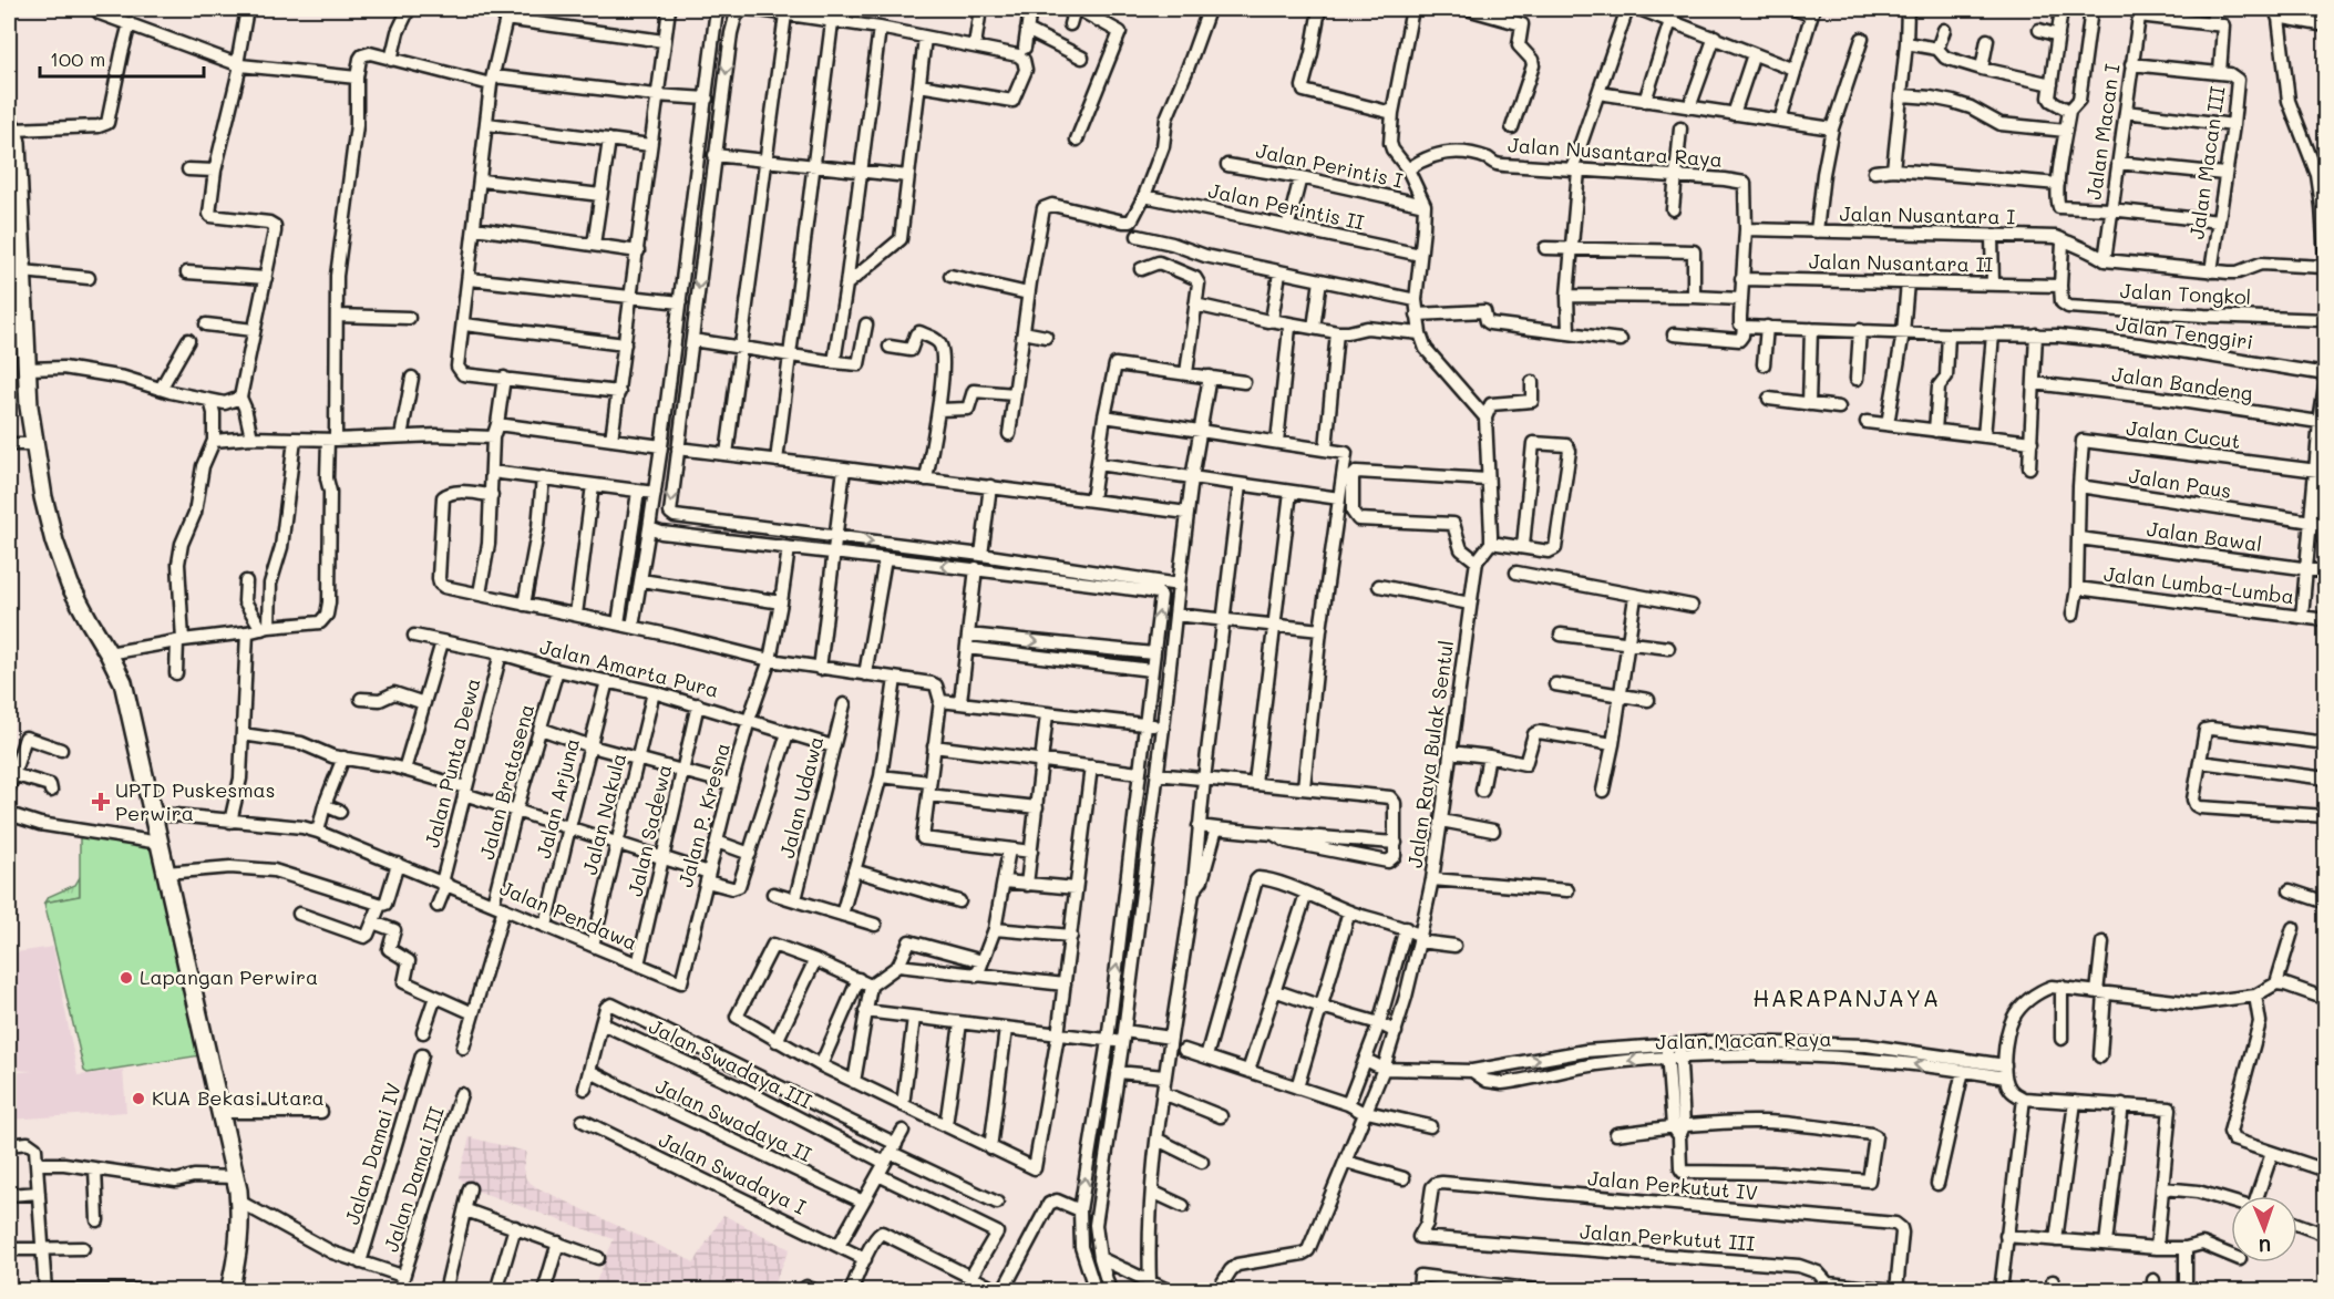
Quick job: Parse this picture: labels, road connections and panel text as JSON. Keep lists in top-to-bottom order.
{
  "streets": {
    "street": [
      "Jalan Macan I",
      "Jalan Nusantara Raya",
      "Jalan Macan III",
      "Jalan Perintis I",
      "Jalan Perintis II",
      "Jalan Nusantara I",
      "Jalan Nusantara II",
      "Jalan Tongkol",
      "Jalan Tenggiri",
      "Jalan Bandeng",
      "Jalan Cucut",
      "Jalan Paus",
      "Jalan Bawal",
      "Jalan Lumba-Lumba",
      "Jalan Amarta Pura",
      "Jalan Raya Bulak Sentul",
      "Jalan Punta Dewa",
      "Jalan Bratasena",
      "Jalan Udawa",
      "Jalan Arjuna",
      "Jalan Nakula",
      "Jalan P. Kresna",
      "Jalan Sadewa",
      "Jalan Pendawa",
      "Jalan Macan Raya",
      "Jalan Swadaya III",
      "Jalan Swadaya II",
      "Jalan Damai IV",
      "Jalan Swadaya I",
      "Jalan Damai III",
      "Jalan Perkutut IV",
      "Jalan Perkutut III"
    ]
  },
  "crossings": [
    ["Jalan Nusantara Raya", "Jalan Nusantara I"],
    ["Jalan Nusantara Raya", "Jalan Nusantara II"],
    ["Jalan Nusantara II", "Jalan Tongkol"],
    ["Jalan Cucut", "Jalan Paus"],
    ["Jalan Bawal", "Jalan Lumba-Lumba"],
    ["Jalan Amarta Pura", "Jalan Punta Dewa"],
    ["Jalan Amarta Pura", "Jalan Bratasena"],
    ["Jalan Amarta Pura", "Jalan Udawa"],
    ["Jalan Amarta Pura", "Jalan Arjuna"],
    ["Jalan Amarta Pura", "Jalan Nakula"],
    ["Jalan Amarta Pura", "Jalan P. Kresna"],
    ["Jalan Amarta Pura", "Jalan Sadewa"],
    ["Jalan Raya Bulak Sentul", "Jalan Macan Raya"],
    ["Jalan Punta Dewa", "Jalan Pendawa"],
    ["Jalan Bratasena", "Jalan Pendawa"],
    ["Jalan Arjuna", "Jalan Pendawa"],
    ["Jalan Nakula", "Jalan Pendawa"],
    ["Jalan P. Kresna", "Jalan Pendawa"],
    ["Jalan Sadewa", "Jalan Pendawa"],
    ["Jalan Damai IV", "Jalan Damai III"],
    ["Jalan Perkutut IV", "Jalan Perkutut III"]
  ],
  "districts": ["HARAPANJAYA"],
  "places": {
    "health": ["UPTD Puskesmas Perwira"],
    "other": ["Lapangan Perwira", "KUA Bekasi Utara"]
  },
  "scale_bar": "100 m",
  "north": "bottom"
}
